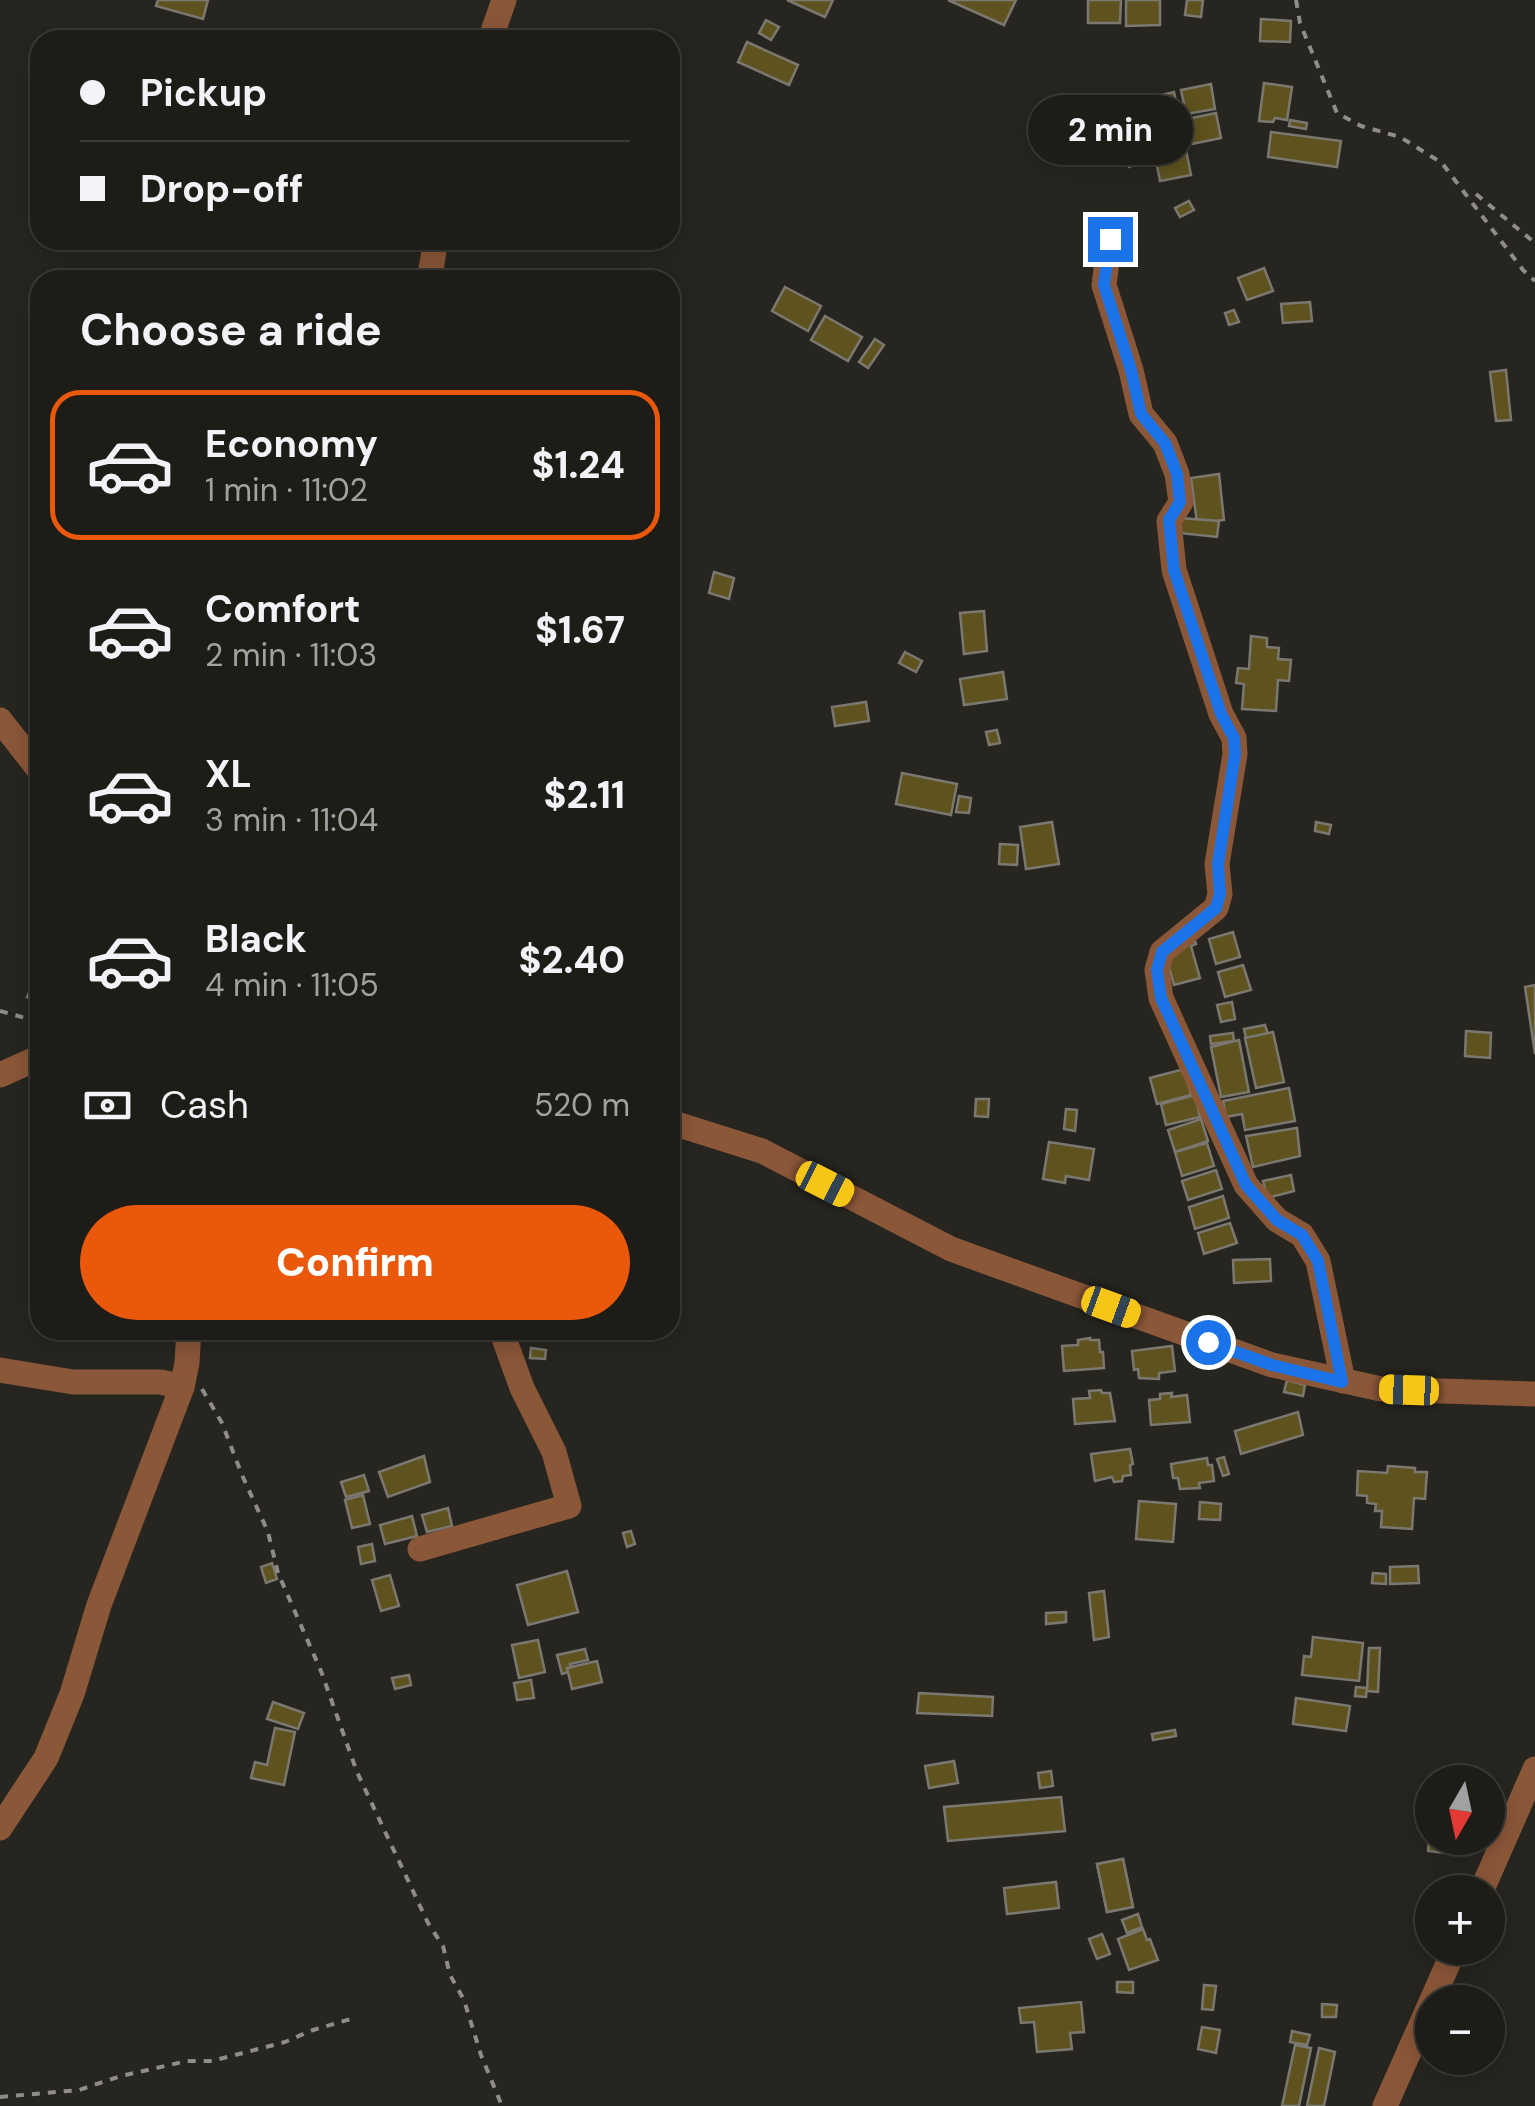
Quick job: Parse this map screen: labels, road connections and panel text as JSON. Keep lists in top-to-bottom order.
{
  "north": "bottom",
  "page": {
    "banner": ["Pickup", "Drop-off"],
    "bubble": "2 min",
    "heading": "Choose a ride",
    "list": [
      {
        "name": "Economy",
        "note": "1 min · 11:02",
        "value": "$1.24"
      },
      {
        "name": "Comfort",
        "note": "2 min · 11:03",
        "value": "$1.67"
      },
      {
        "name": "XL",
        "note": "3 min · 11:04",
        "value": "$2.11"
      },
      {
        "name": "Black",
        "note": "4 min · 11:05",
        "value": "$2.40"
      }
    ],
    "pay": ["Cash", "520 m"],
    "buttons": "Confirm",
    "map_buttons": ["+", "−"]
  }
}
